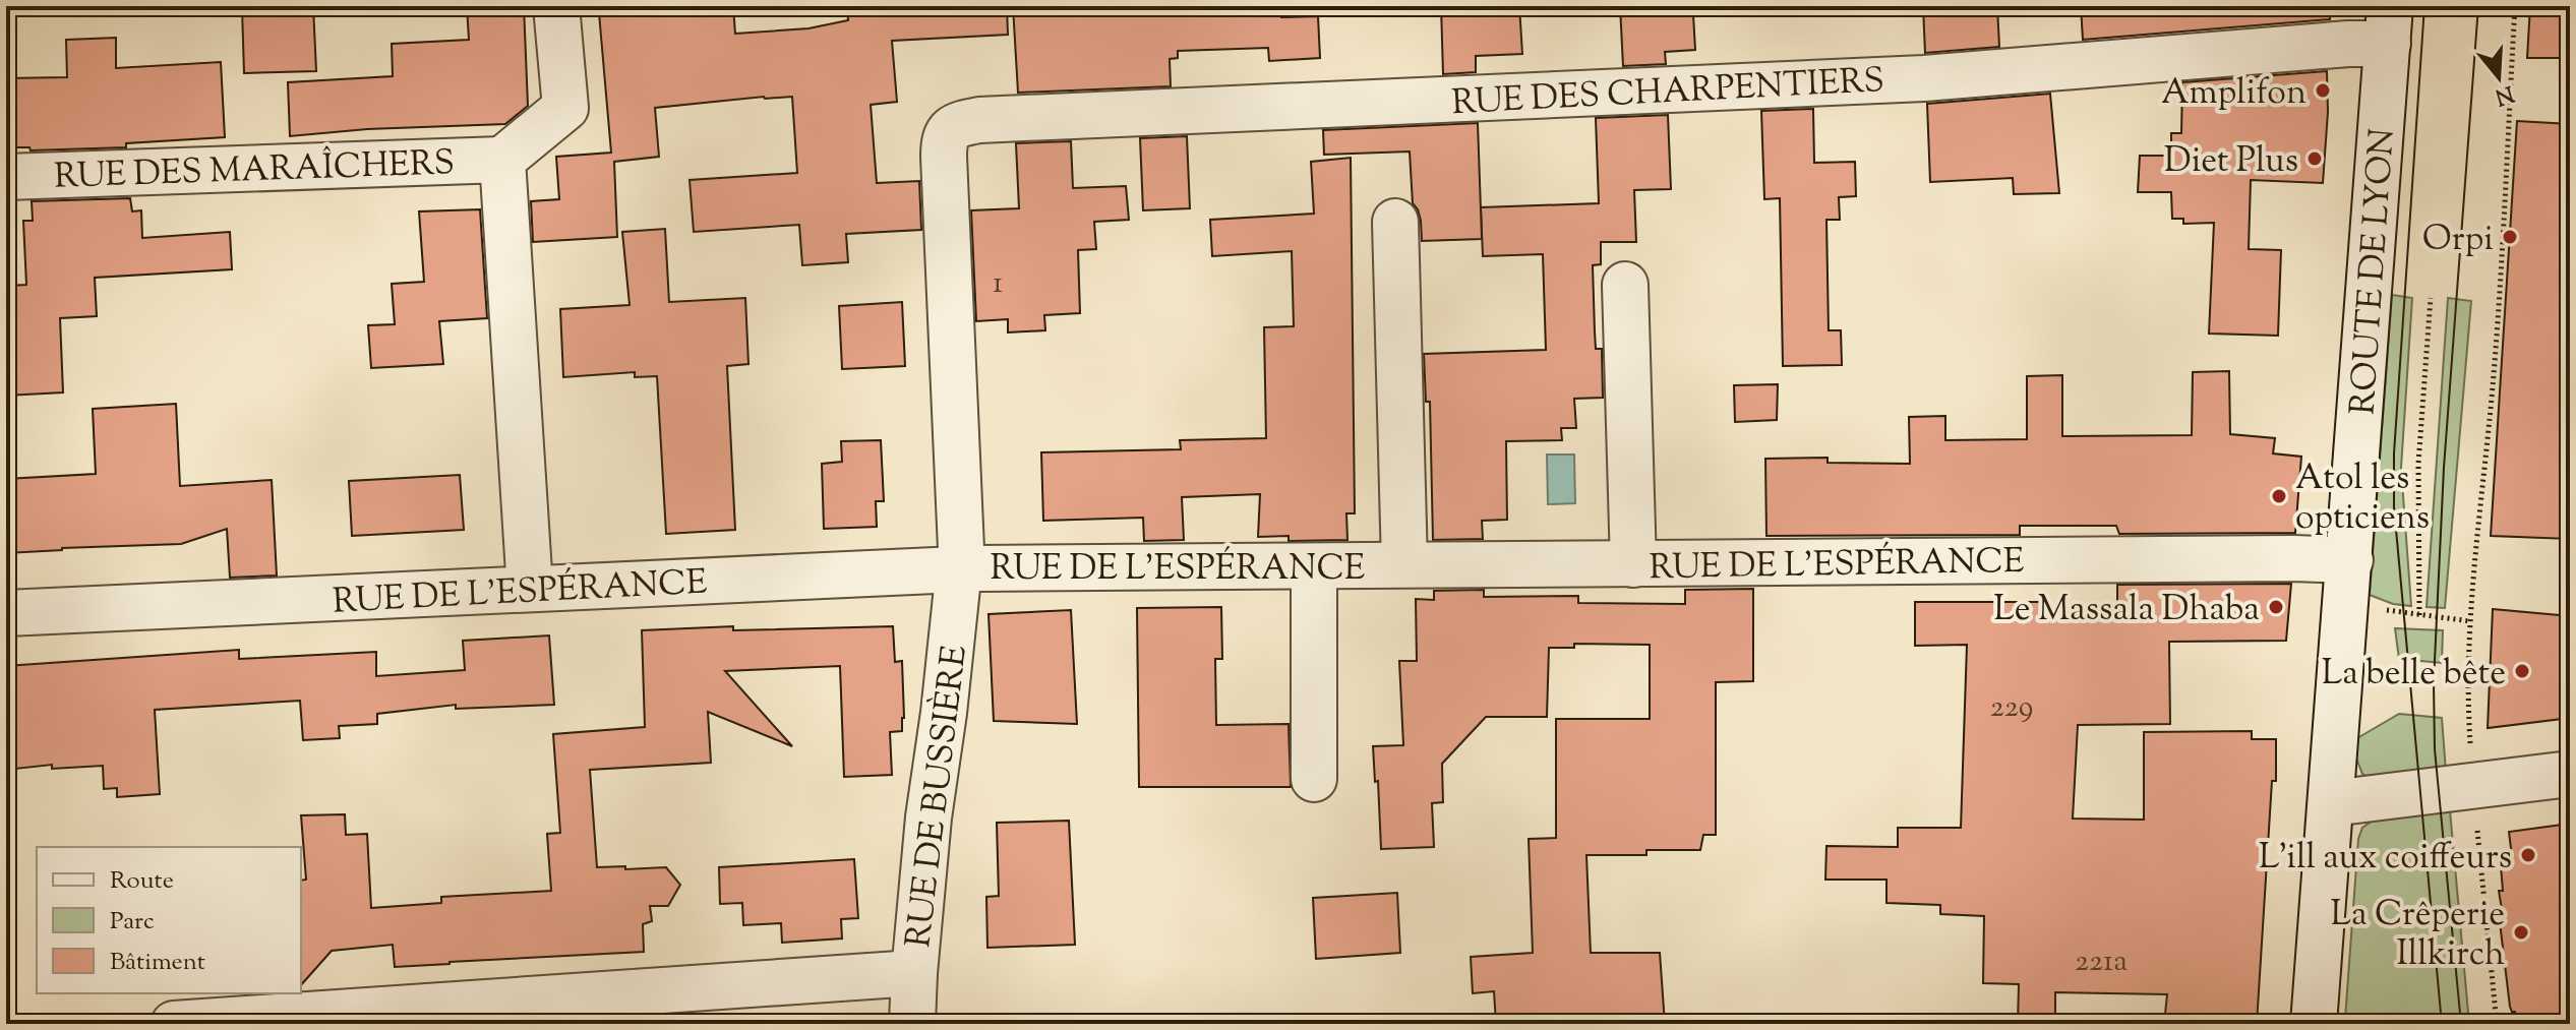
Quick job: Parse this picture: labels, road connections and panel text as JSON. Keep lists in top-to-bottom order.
{
  "streets": {
    "street": [
      "RUE DES CHARPENTIERS",
      "RUE DES MARAÎCHERS",
      "ROUTE DE LYON",
      "RUE DE L'ESPÉRANCE",
      "RUE DE BUSSIÈRE"
    ]
  },
  "crossings": [
    ["RUE DES CHARPENTIERS", "ROUTE DE LYON"],
    ["RUE DES CHARPENTIERS", "RUE DE BUSSIÈRE"],
    ["ROUTE DE LYON", "RUE DE L'ESPÉRANCE"],
    ["RUE DE L'ESPÉRANCE", "RUE DE BUSSIÈRE"]
  ],
  "places": [
    "Amplifon",
    "Diet Plus",
    "Orpi",
    "Atol les opticiens",
    "Le Massala Dhaba",
    "La belle bête",
    "L'ill aux coiffeurs",
    "La Crêperie Illkirch"
  ],
  "house_numbers": ["1", "229", "221a"],
  "legend": ["Route", "Parc", "Bâtiment"],
  "north": "bottom"
}
